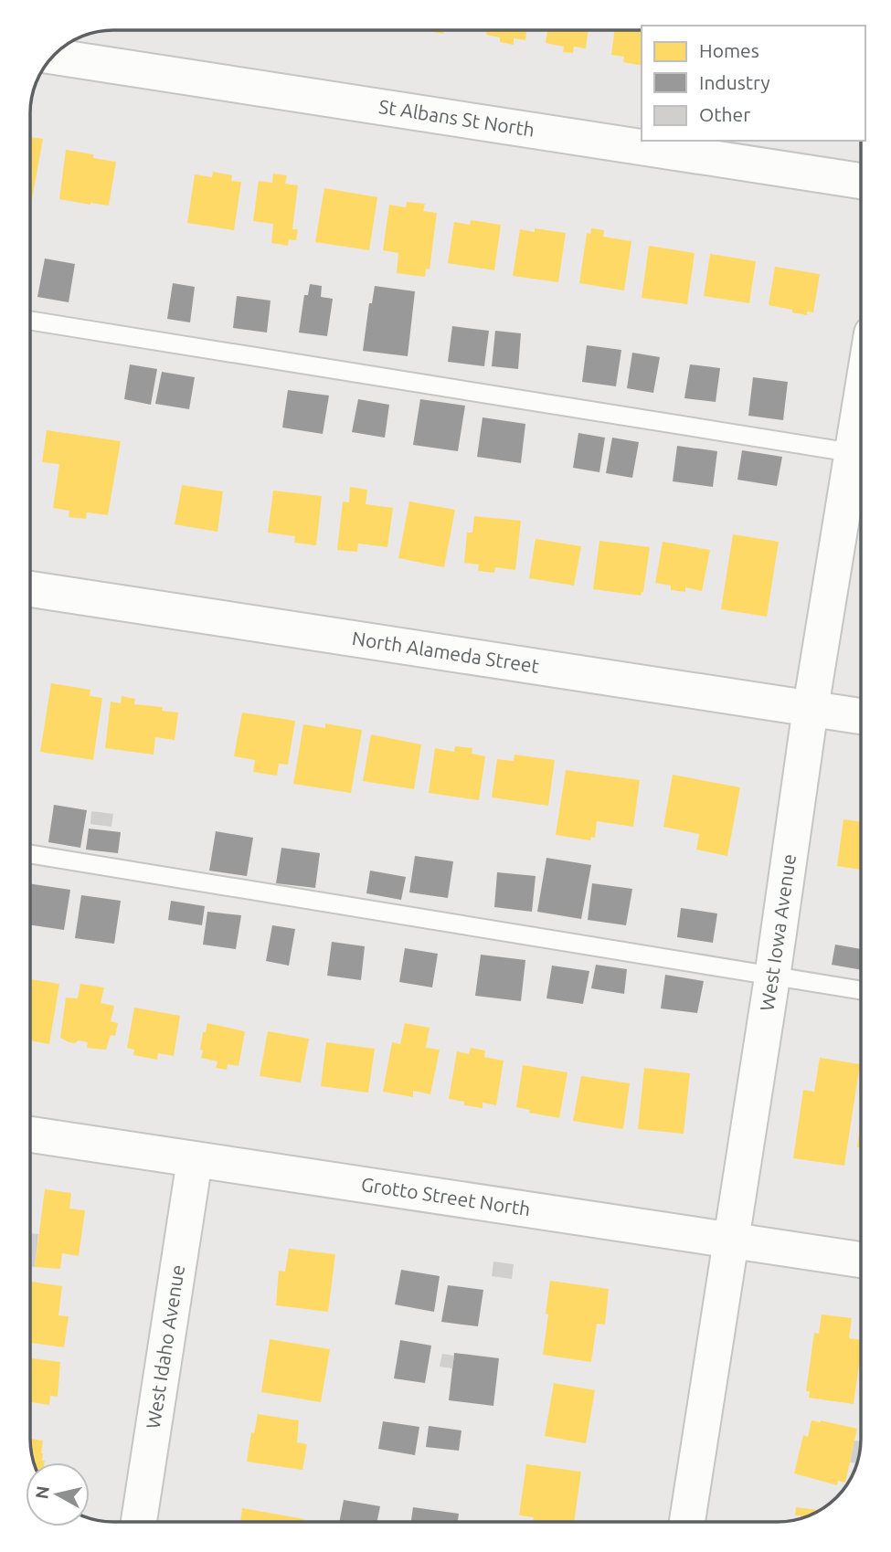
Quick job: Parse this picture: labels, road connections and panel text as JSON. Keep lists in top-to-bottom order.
{
  "streets": {
    "street": [
      "St Albans St North",
      "North Alameda Street",
      "West Iowa Avenue",
      "Grotto Street North",
      "West Idaho Avenue"
    ]
  },
  "crossings": [
    ["North Alameda Street", "West Iowa Avenue"],
    ["West Iowa Avenue", "Grotto Street North"],
    ["Grotto Street North", "West Idaho Avenue"]
  ],
  "legend": ["Homes", "Industry", "Other"],
  "north": "left"
}
